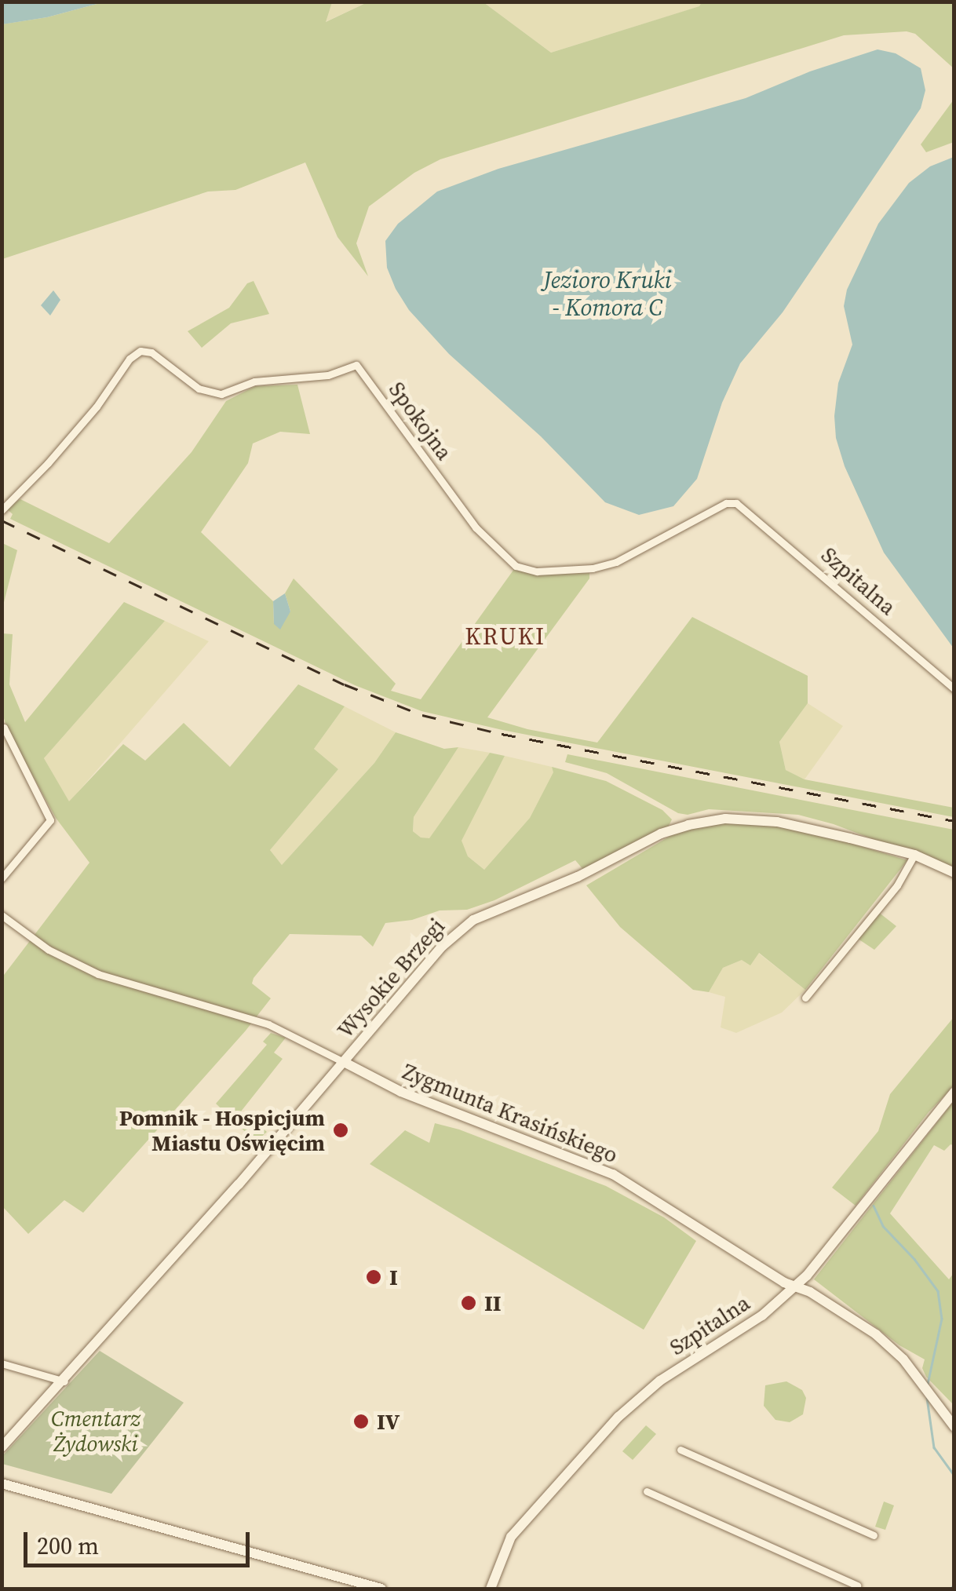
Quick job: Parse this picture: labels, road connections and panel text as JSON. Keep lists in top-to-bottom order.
{
  "streets": {
    "street": [
      "Spokojna",
      "Szpitalna",
      "Wysokie Brzegi",
      "Zygmunta Krasińskiego"
    ]
  },
  "crossings": [
    ["Spokojna", "Szpitalna"],
    ["Szpitalna", "Zygmunta Krasińskiego"],
    ["Wysokie Brzegi", "Zygmunta Krasińskiego"]
  ],
  "districts": ["KRUKI"],
  "water": ["Jezioro Kruki - Komora C"],
  "parks": ["Cmentarz Żydowski"],
  "places": [
    "Pomnik - Hospicjum Miastu Oświęcim",
    "I",
    "II",
    "IV"
  ],
  "scale_bar": "200 m"
}
